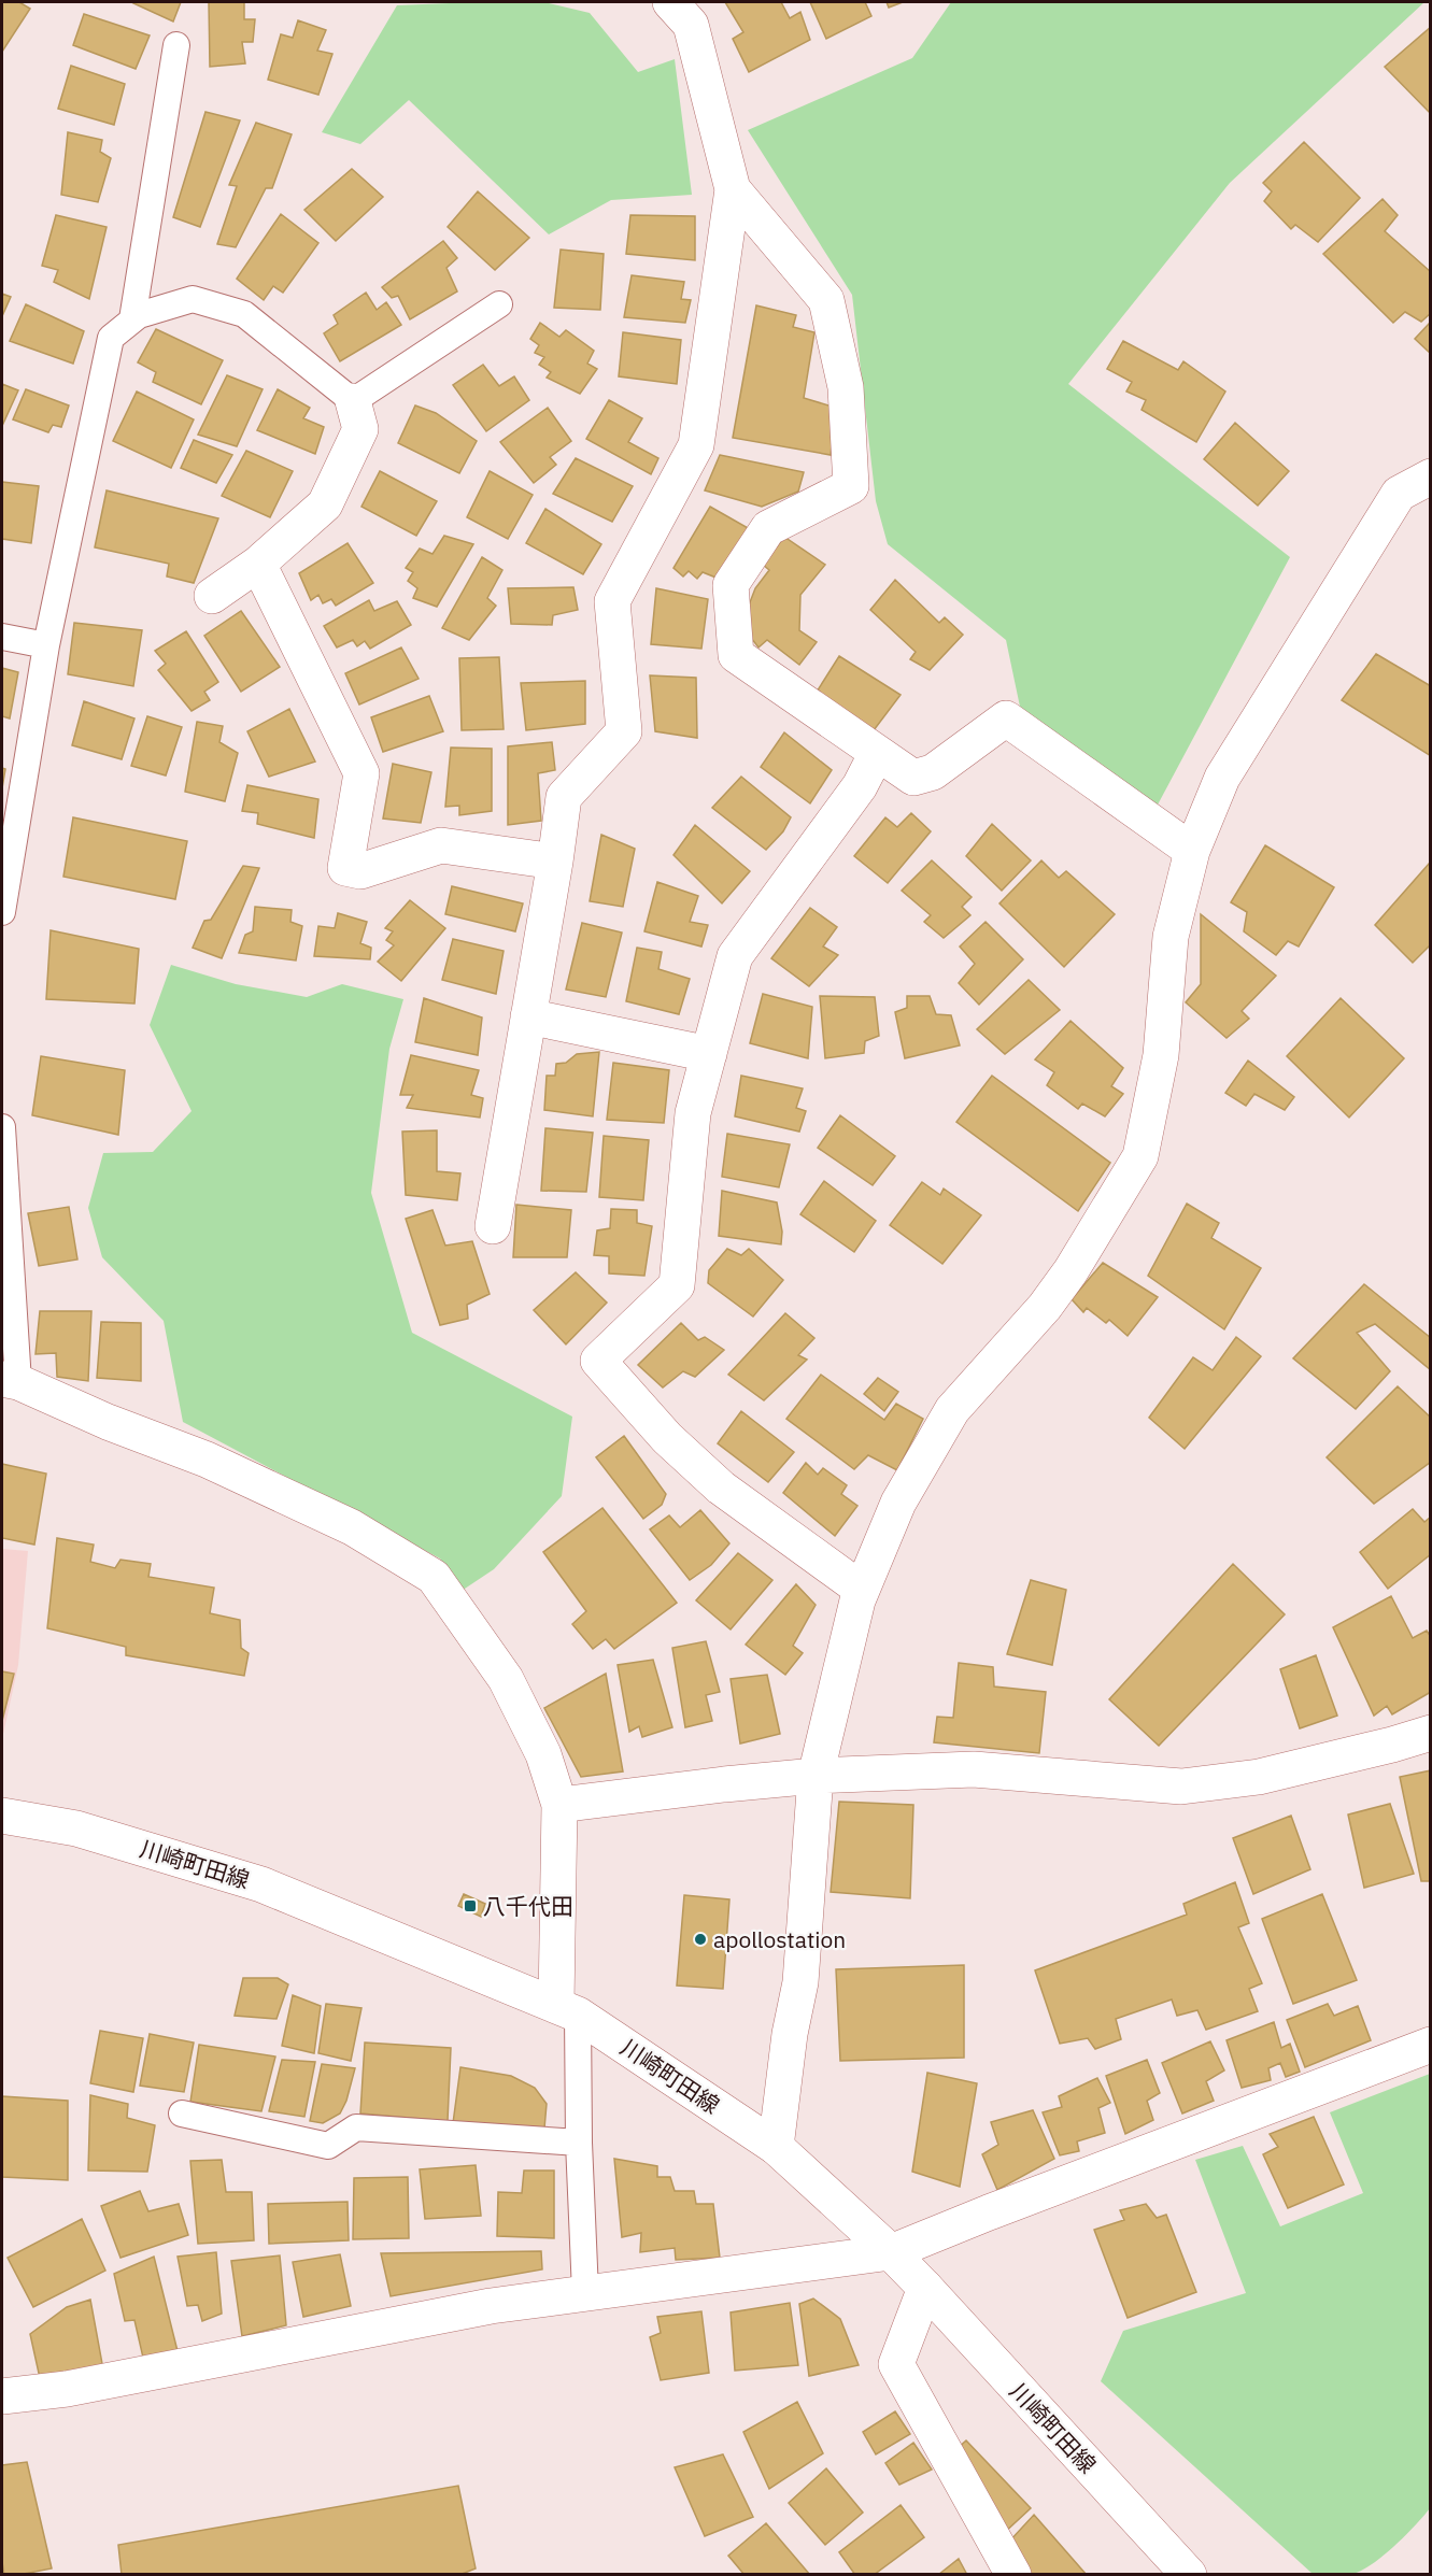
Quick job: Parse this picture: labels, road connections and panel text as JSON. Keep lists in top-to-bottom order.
{
  "streets": {
    "street": ["川崎町田線"]
  },
  "places": {
    "transit": ["八千代田"],
    "other": ["apollostation"]
  }
}
